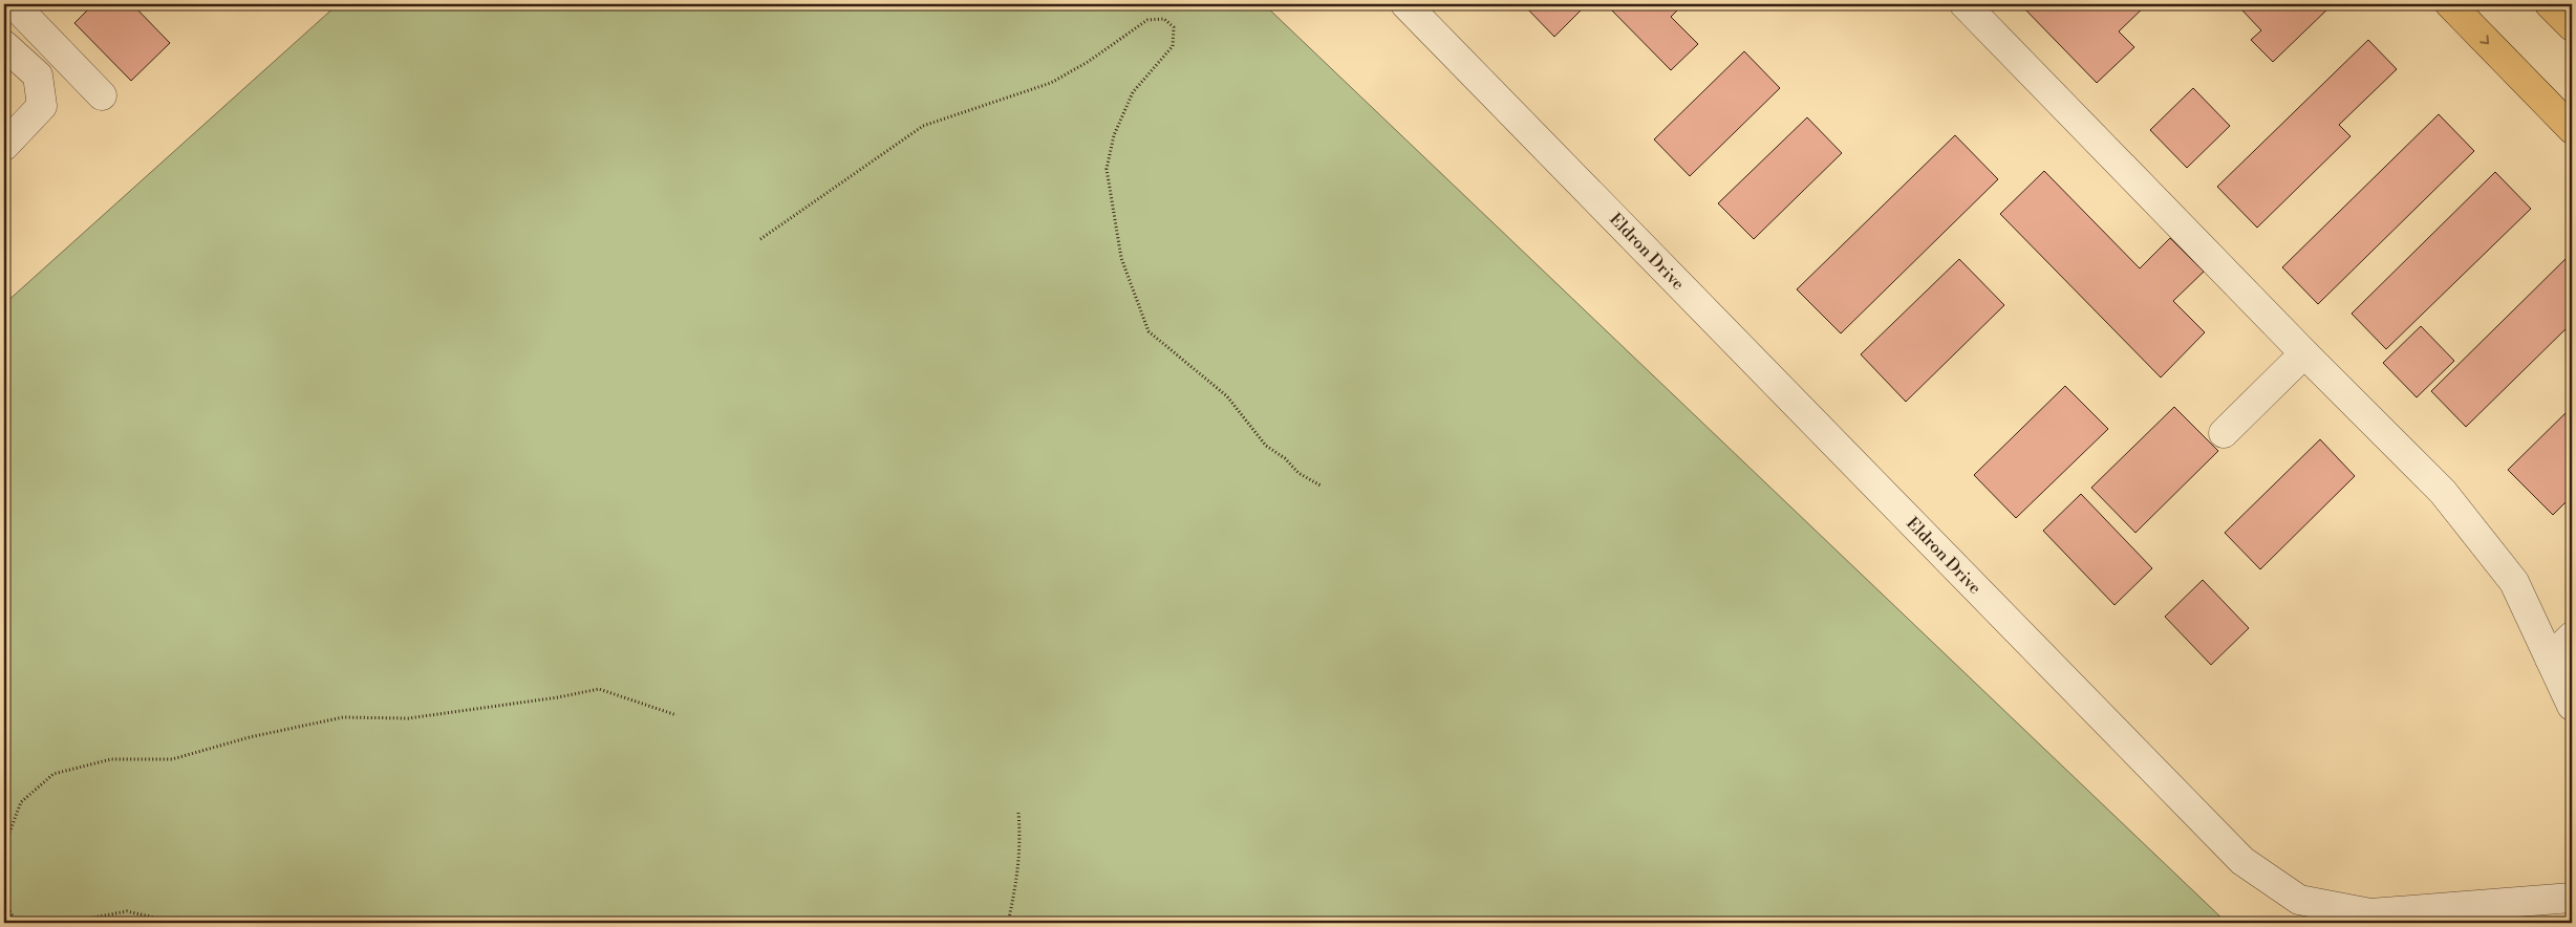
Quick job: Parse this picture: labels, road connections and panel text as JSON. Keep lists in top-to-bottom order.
{
  "streets": {
    "street": ["Eldron Drive"]
  }
}
